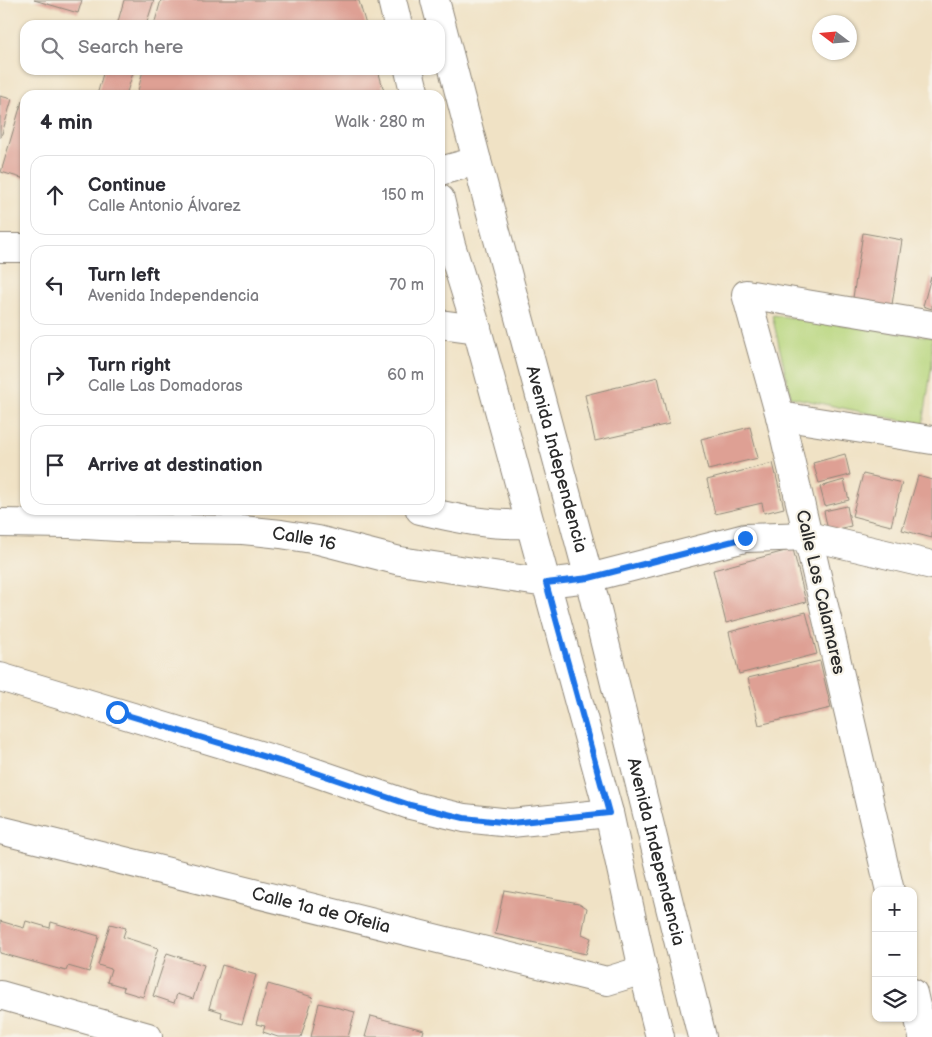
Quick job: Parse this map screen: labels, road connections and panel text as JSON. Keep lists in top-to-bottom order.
{
  "streets": {
    "street": [
      "Avenida Independencia",
      "Calle 16",
      "Calle Los Calamares",
      "Calle 1a de Ofelia"
    ]
  },
  "crossings": [
    ["Avenida Independencia", "Calle 16"],
    ["Calle 16", "Calle Los Calamares"]
  ],
  "north": "left",
  "page": {
    "search": "Search here",
    "heading": ["4 min", "Walk · 280 m"],
    "list": [
      ["Continue", "Calle Antonio Álvarez", "150 m"],
      ["Turn left", "Avenida Independencia", "70 m"],
      ["Turn right", "Calle Las Domadoras", "60 m"],
      "Arrive at destination"
    ],
    "map_buttons": ["+", "−"]
  }
}
